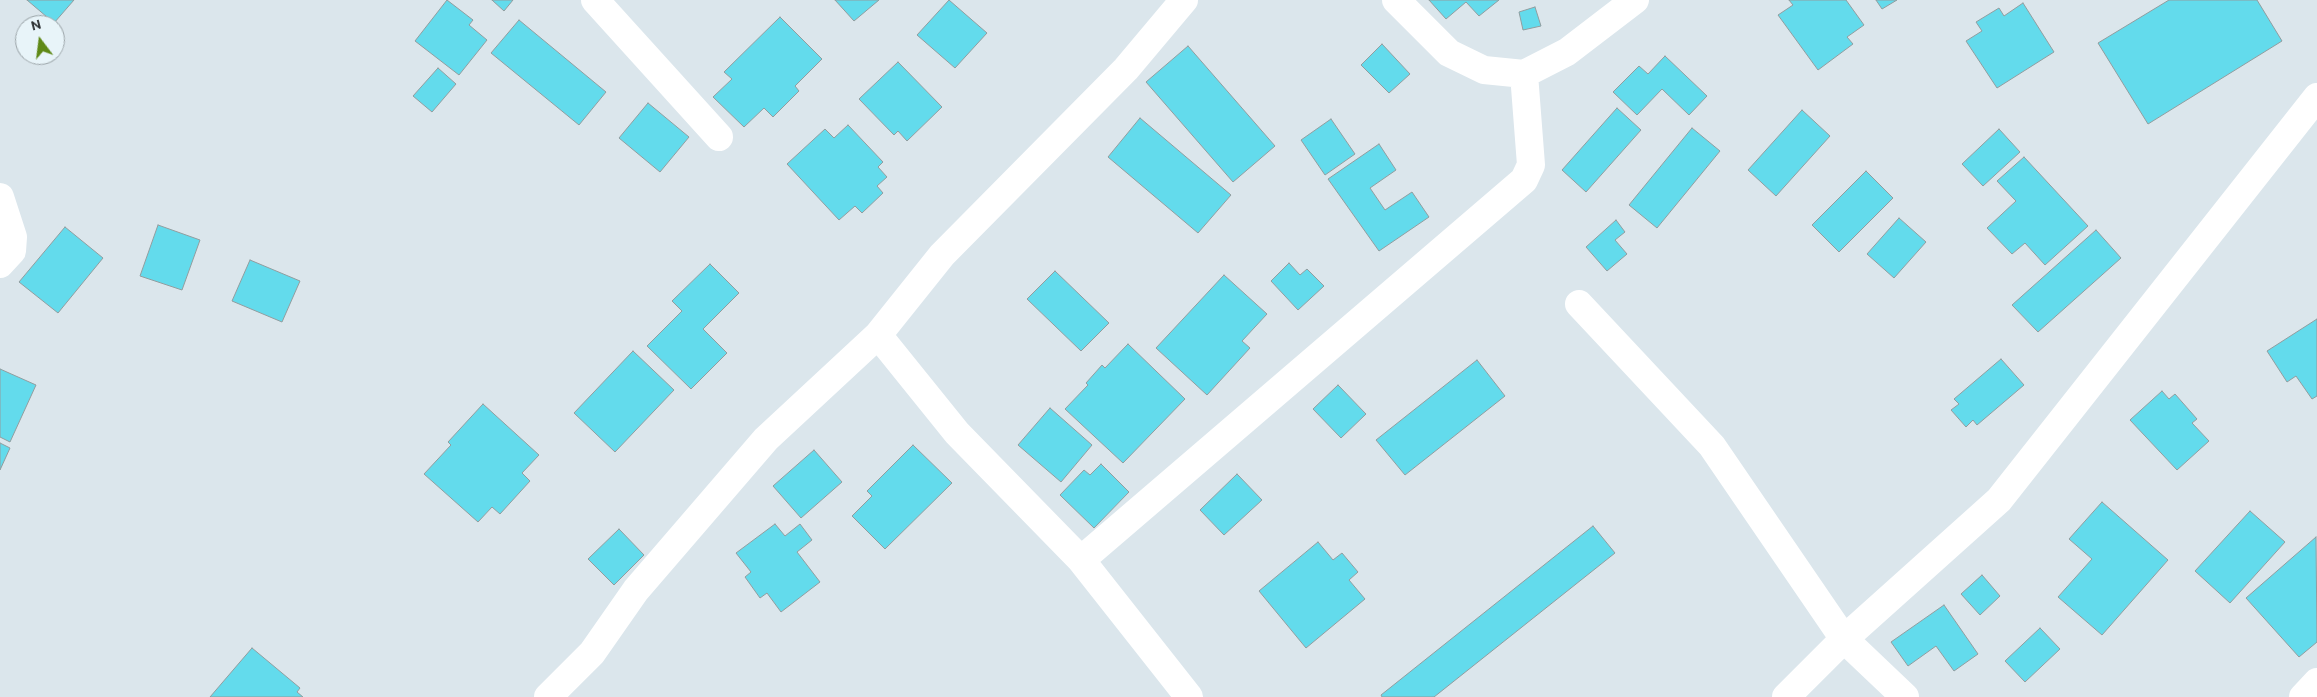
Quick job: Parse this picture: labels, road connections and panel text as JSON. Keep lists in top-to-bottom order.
{
  "north": "top"
}
